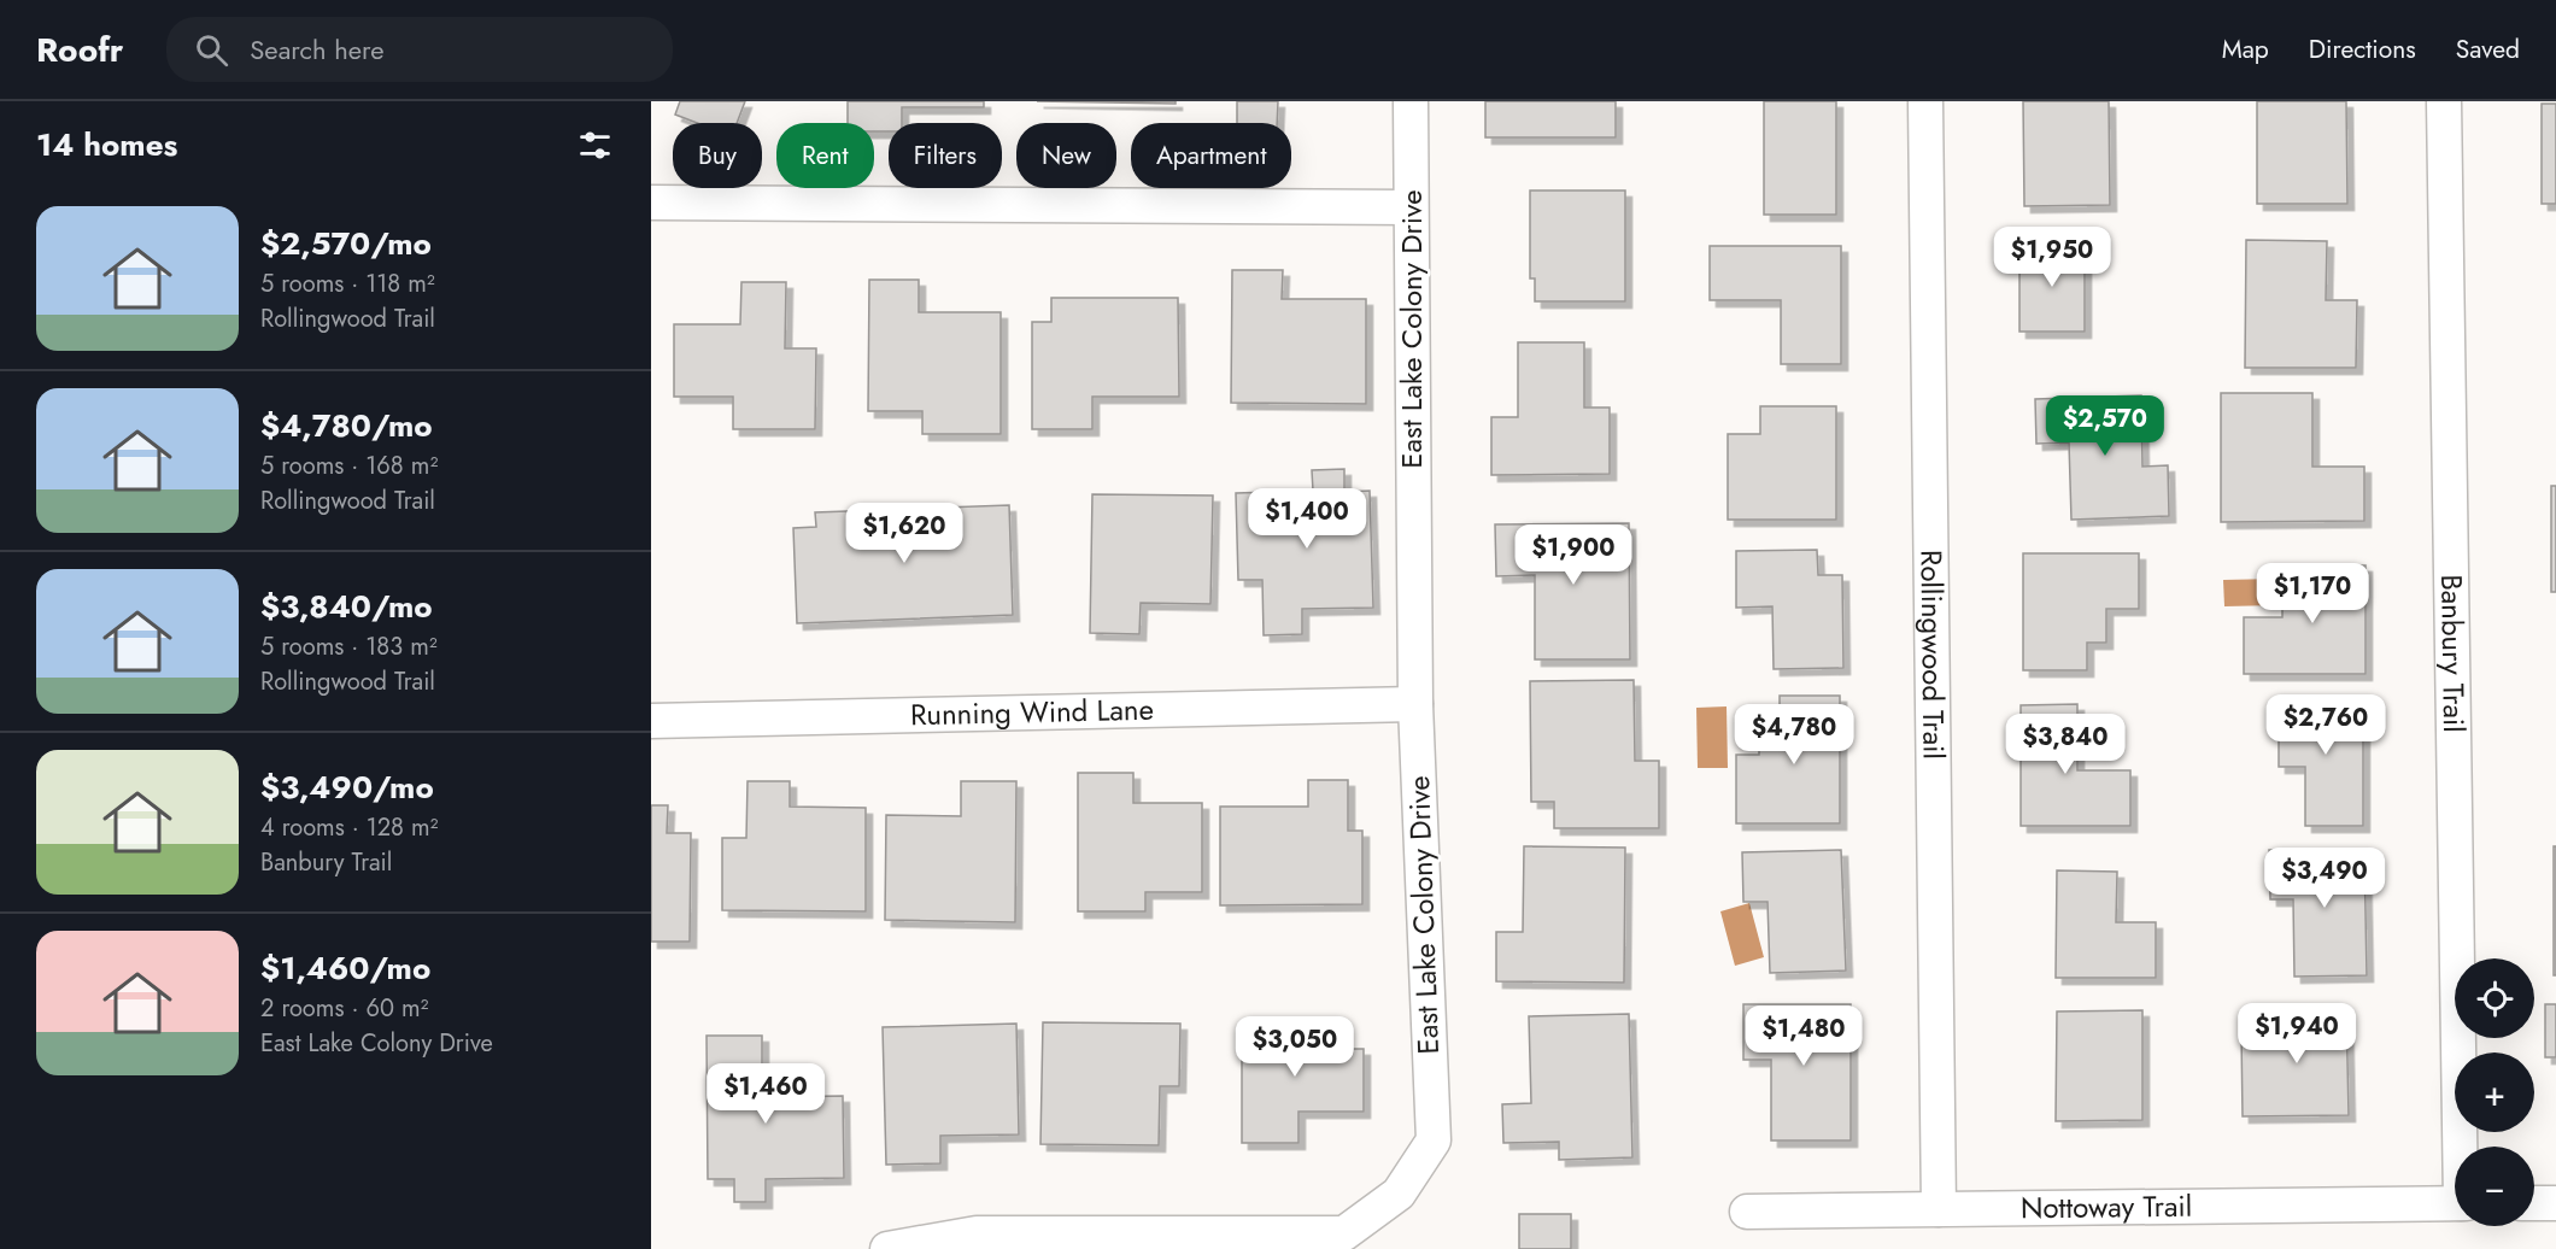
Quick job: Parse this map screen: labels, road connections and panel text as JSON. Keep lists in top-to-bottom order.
{
  "streets": {
    "street": [
      "East Lake Colony Drive",
      "Banbury Trail",
      "Rollingwood Trail",
      "Running Wind Lane",
      "Nottoway Trail"
    ]
  },
  "crossings": [
    ["East Lake Colony Drive", "Running Wind Lane"],
    ["Rollingwood Trail", "Nottoway Trail"]
  ],
  "page": {
    "header": "Roofr",
    "search": "Search here",
    "nav": ["Map", "Directions", "Saved"],
    "heading": "14 homes",
    "chip": [
      "Buy",
      "Rent",
      "Filters",
      "New",
      "Apartment"
    ],
    "list": [
      {
        "name": "$2,570/mo",
        "note": "5 rooms · 118 m² · Rollingwood Trail"
      },
      {
        "name": "$4,780/mo",
        "note": "5 rooms · 168 m² · Rollingwood Trail"
      },
      {
        "name": "$3,840/mo",
        "note": "5 rooms · 183 m² · Rollingwood Trail"
      },
      {
        "name": "$3,490/mo",
        "note": "4 rooms · 128 m² · Banbury Trail"
      },
      {
        "name": "$1,460/mo",
        "note": "2 rooms · 60 m² · East Lake Colony Drive"
      }
    ],
    "price": [
      "$1,950",
      "$2,570",
      "$1,400",
      "$1,620",
      "$1,900",
      "$1,170",
      "$2,760",
      "$4,780",
      "$3,840",
      "$3,490",
      "$1,940",
      "$1,480",
      "$3,050",
      "$1,460"
    ],
    "map_buttons": ["+", "−"]
  }
}
